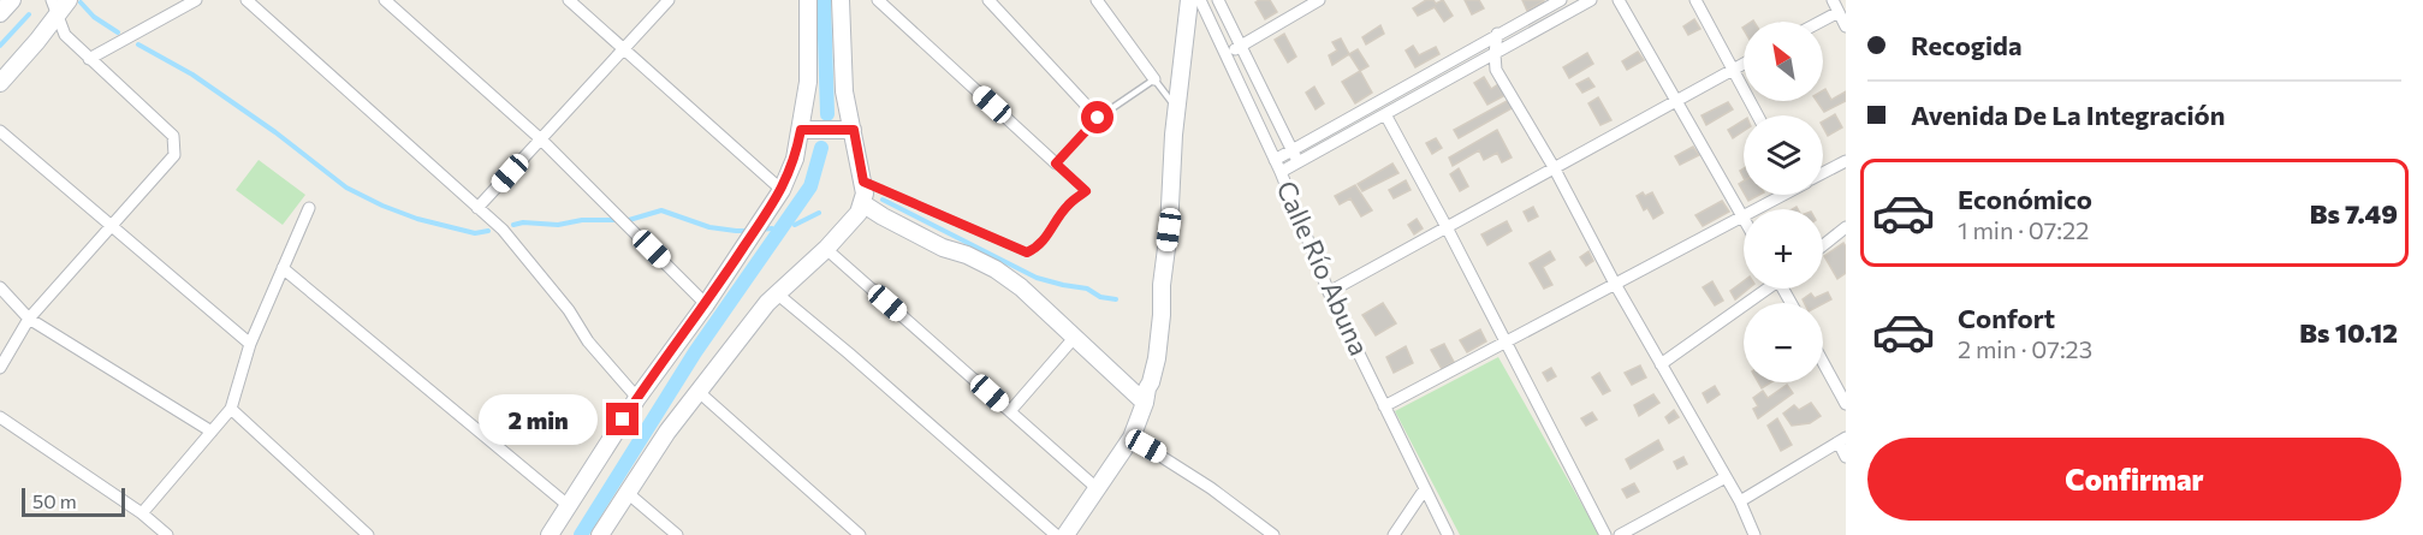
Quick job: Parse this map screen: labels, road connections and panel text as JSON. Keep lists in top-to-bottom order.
{
  "streets": {
    "street": ["Calle Río Abuna"]
  },
  "scale_bar": "50 m",
  "north": "top left",
  "page": {
    "banner": ["Recogida", "Avenida De La Integración"],
    "map_buttons": ["+", "−"],
    "list": [
      {
        "name": "Económico",
        "note": "1 min · 07:22",
        "value": "Bs 7.49"
      },
      {
        "name": "Confort",
        "note": "2 min · 07:23",
        "value": "Bs 10.12"
      }
    ],
    "bubble": "2 min",
    "buttons": "Confirmar",
    "scale": "50 m"
  }
}
